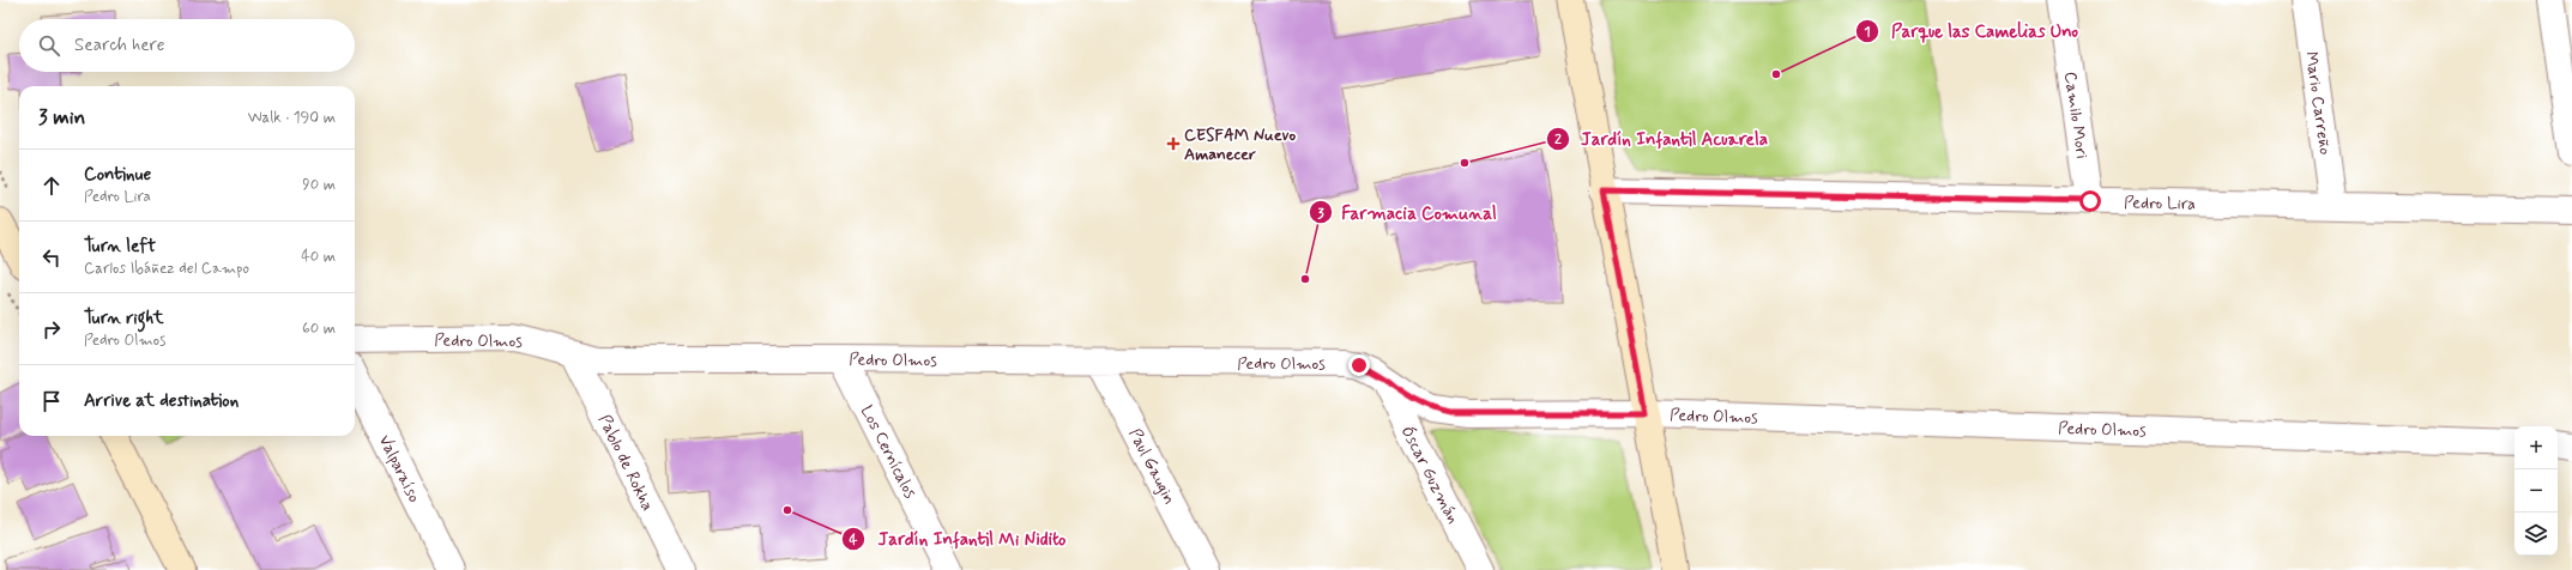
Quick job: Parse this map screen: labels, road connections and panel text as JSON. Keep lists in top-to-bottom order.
{
  "streets": {
    "street": [
      "Mario Carreño",
      "Camilo Mori",
      "Pedro Lira",
      "Pedro Olmos",
      "Los Cernícalos",
      "Pablo de Rokha",
      "Paul Gaugin",
      "Valparaíso",
      "Óscar Guzmán"
    ]
  },
  "crossings": [
    ["Mario Carreño", "Pedro Lira"],
    ["Camilo Mori", "Pedro Lira"],
    ["Pedro Olmos", "Los Cernícalos"],
    ["Pedro Olmos", "Pablo de Rokha"],
    ["Pedro Olmos", "Paul Gaugin"],
    ["Pedro Olmos", "Óscar Guzmán"]
  ],
  "places": {
    "other": [
      "Parque las Camelias Uno",
      "Jardín Infantil Acuarela",
      "Farmacia Comunal",
      "Jardín Infantil Mi Nidito"
    ],
    "health": ["CESFAM Nuevo Amanecer"]
  },
  "page": {
    "search": "Search here",
    "heading": ["3 min", "Walk · 190 m"],
    "list": [
      ["Continue", "Pedro Lira", "90 m"],
      ["Turn left", "Carlos Ibáñez del Campo", "40 m"],
      ["Turn right", "Pedro Olmos", "60 m"],
      "Arrive at destination"
    ],
    "map_buttons": ["+", "−"]
  }
}
